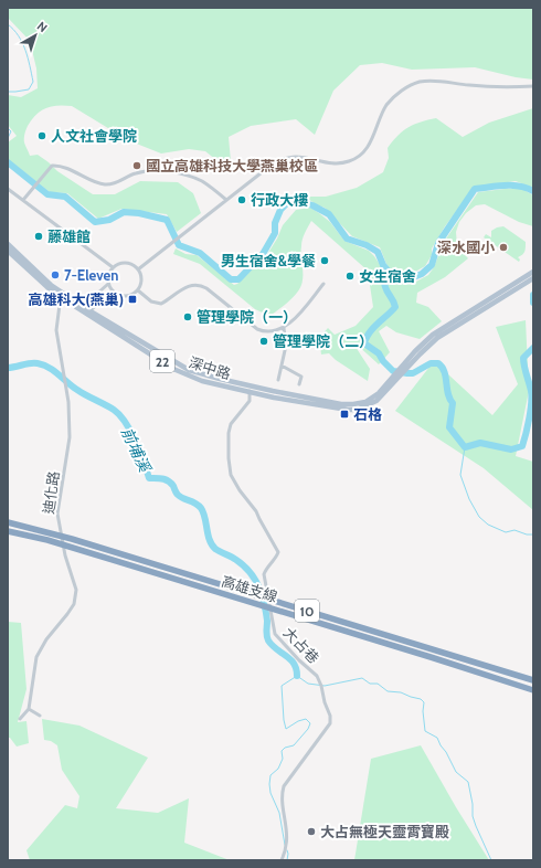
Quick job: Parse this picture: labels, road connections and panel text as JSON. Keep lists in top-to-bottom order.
{
  "streets": {
    "highway": ["高雄支線", "10"],
    "main road": ["22", "深中路"],
    "street": ["迪化路", "大占巷"]
  },
  "crossings": [
    ["22", "深中路"],
    ["深中路", "迪化路"],
    ["深中路", "大占巷"]
  ],
  "water": ["前埔溪"],
  "places": {
    "other": [
      "人文社會學院",
      "國立高雄科技大學燕巢校區",
      "行政大樓",
      "藤雄館",
      "深水國小",
      "男生宿舍&學餐",
      "7-Eleven",
      "女生宿舍",
      "管理學院（一）",
      "管理學院（二）",
      "大占無極天靈霄寶殿"
    ],
    "transit": ["高雄科大(燕巢)", "石格"]
  },
  "north": "top right"
}
